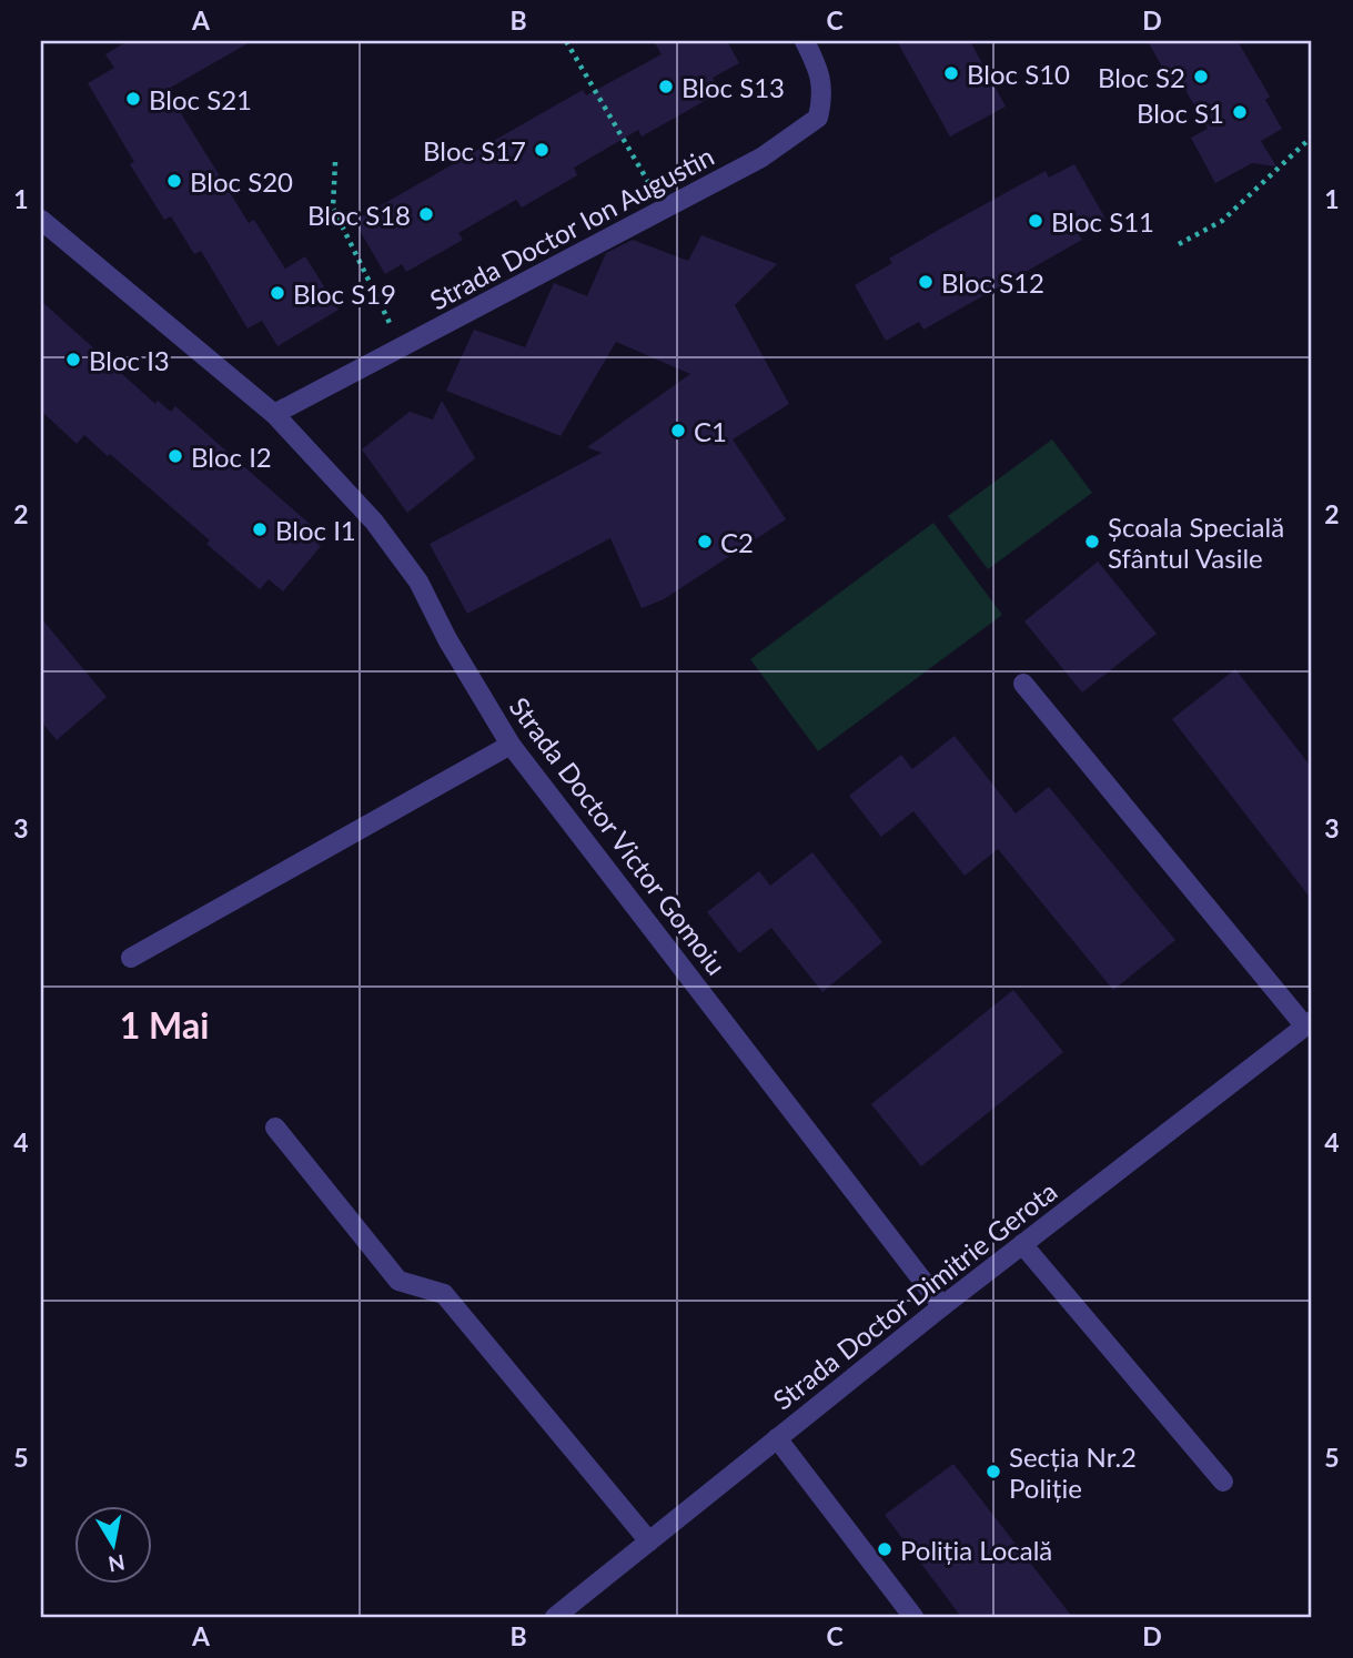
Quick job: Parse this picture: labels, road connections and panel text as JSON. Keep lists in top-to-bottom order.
{
  "streets": {
    "street": ["Strada Doctor Ion Augustin", "Strada Doctor Victor Gomoiu", "Strada Doctor Dimitrie Gerota"]
  },
  "crossings": [
    ["Strada Doctor Ion Augustin", "Strada Doctor Victor Gomoiu"],
    ["Strada Doctor Victor Gomoiu", "Strada Doctor Dimitrie Gerota"]
  ],
  "districts": ["1 Mai"],
  "places": [
    "Bloc S10",
    "Bloc S2",
    "Bloc S13",
    "Bloc S21",
    "Bloc S1",
    "Bloc S17",
    "Bloc S20",
    "Bloc S18",
    "Bloc S11",
    "Bloc S12",
    "Bloc S19",
    "Bloc I3",
    "C1",
    "Bloc I2",
    "Bloc I1",
    "C2",
    "Școala Specială Sfântul Vasile",
    "Secția Nr.2 Poliție",
    "Poliția Locală"
  ],
  "north": "bottom",
  "grid": {
    "columns": [
      "A",
      "B",
      "C",
      "D"
    ],
    "rows": [
      "1",
      "2",
      "3",
      "4",
      "5"
    ]
  }
}
